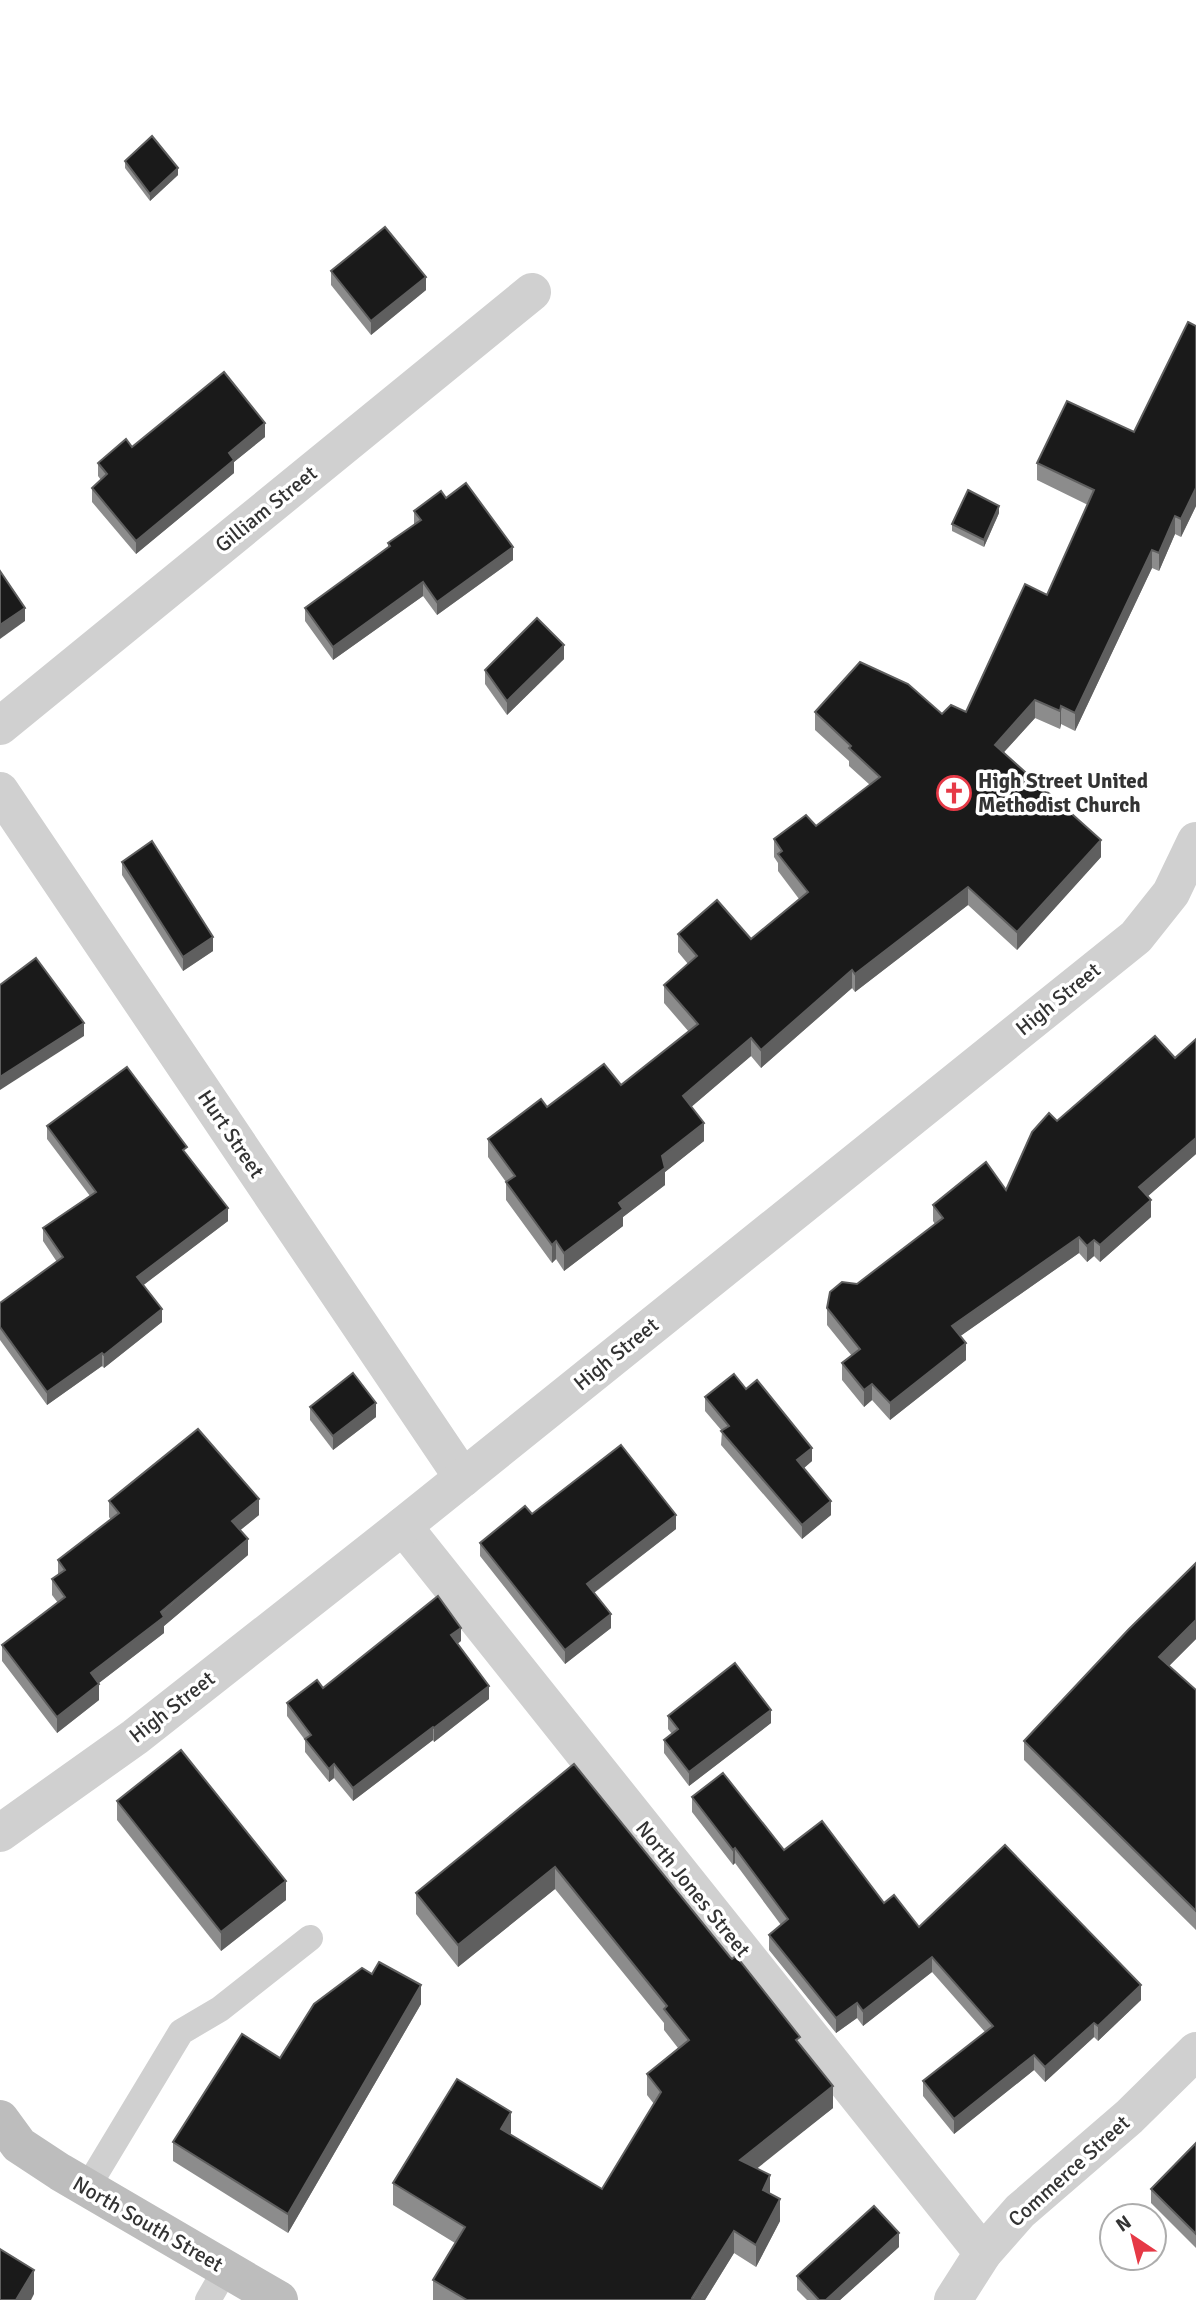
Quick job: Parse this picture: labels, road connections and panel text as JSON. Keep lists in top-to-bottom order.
{
  "streets": {
    "main road": ["North South Street"],
    "street": [
      "Gilliam Street",
      "High Street",
      "Hurt Street",
      "North Jones Street",
      "Commerce Street"
    ]
  },
  "crossings": [
    ["High Street", "Hurt Street"],
    ["High Street", "North Jones Street"],
    ["North Jones Street", "Commerce Street"]
  ],
  "places": {
    "church": ["High Street United Methodist Church"]
  },
  "north": "top left"
}
